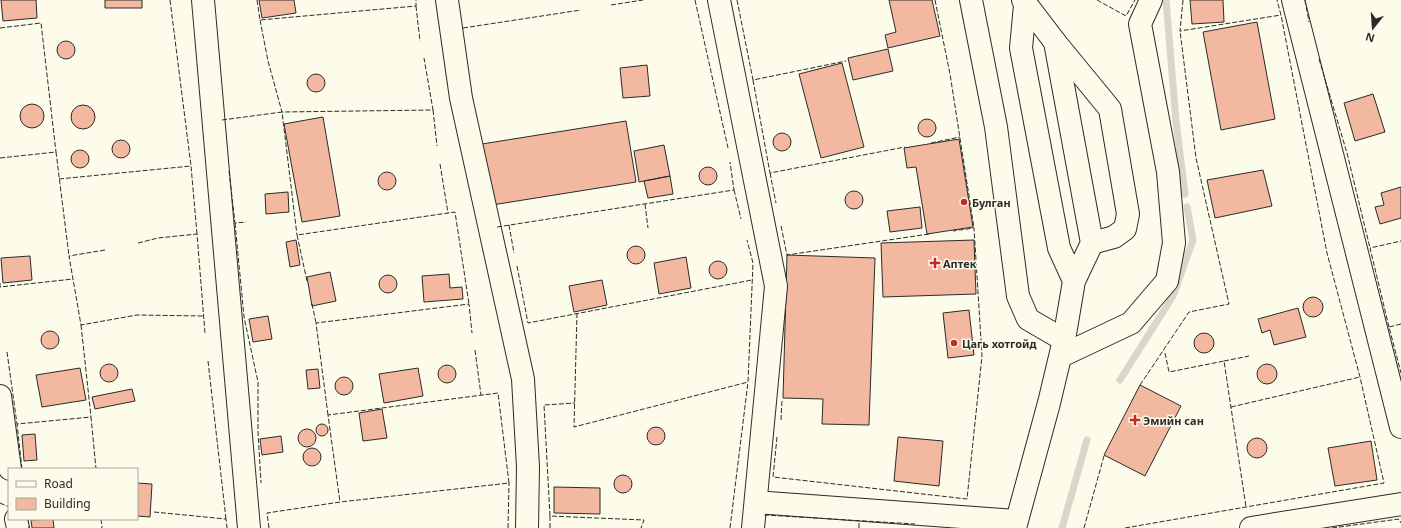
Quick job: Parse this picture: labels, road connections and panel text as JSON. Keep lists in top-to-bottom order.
{
  "places": {
    "other": ["Булган", "Цагь хотгойд"],
    "health": ["Аптек", "Эмийн сан"]
  },
  "legend": ["Road", "Building"],
  "north": "bottom"
}
